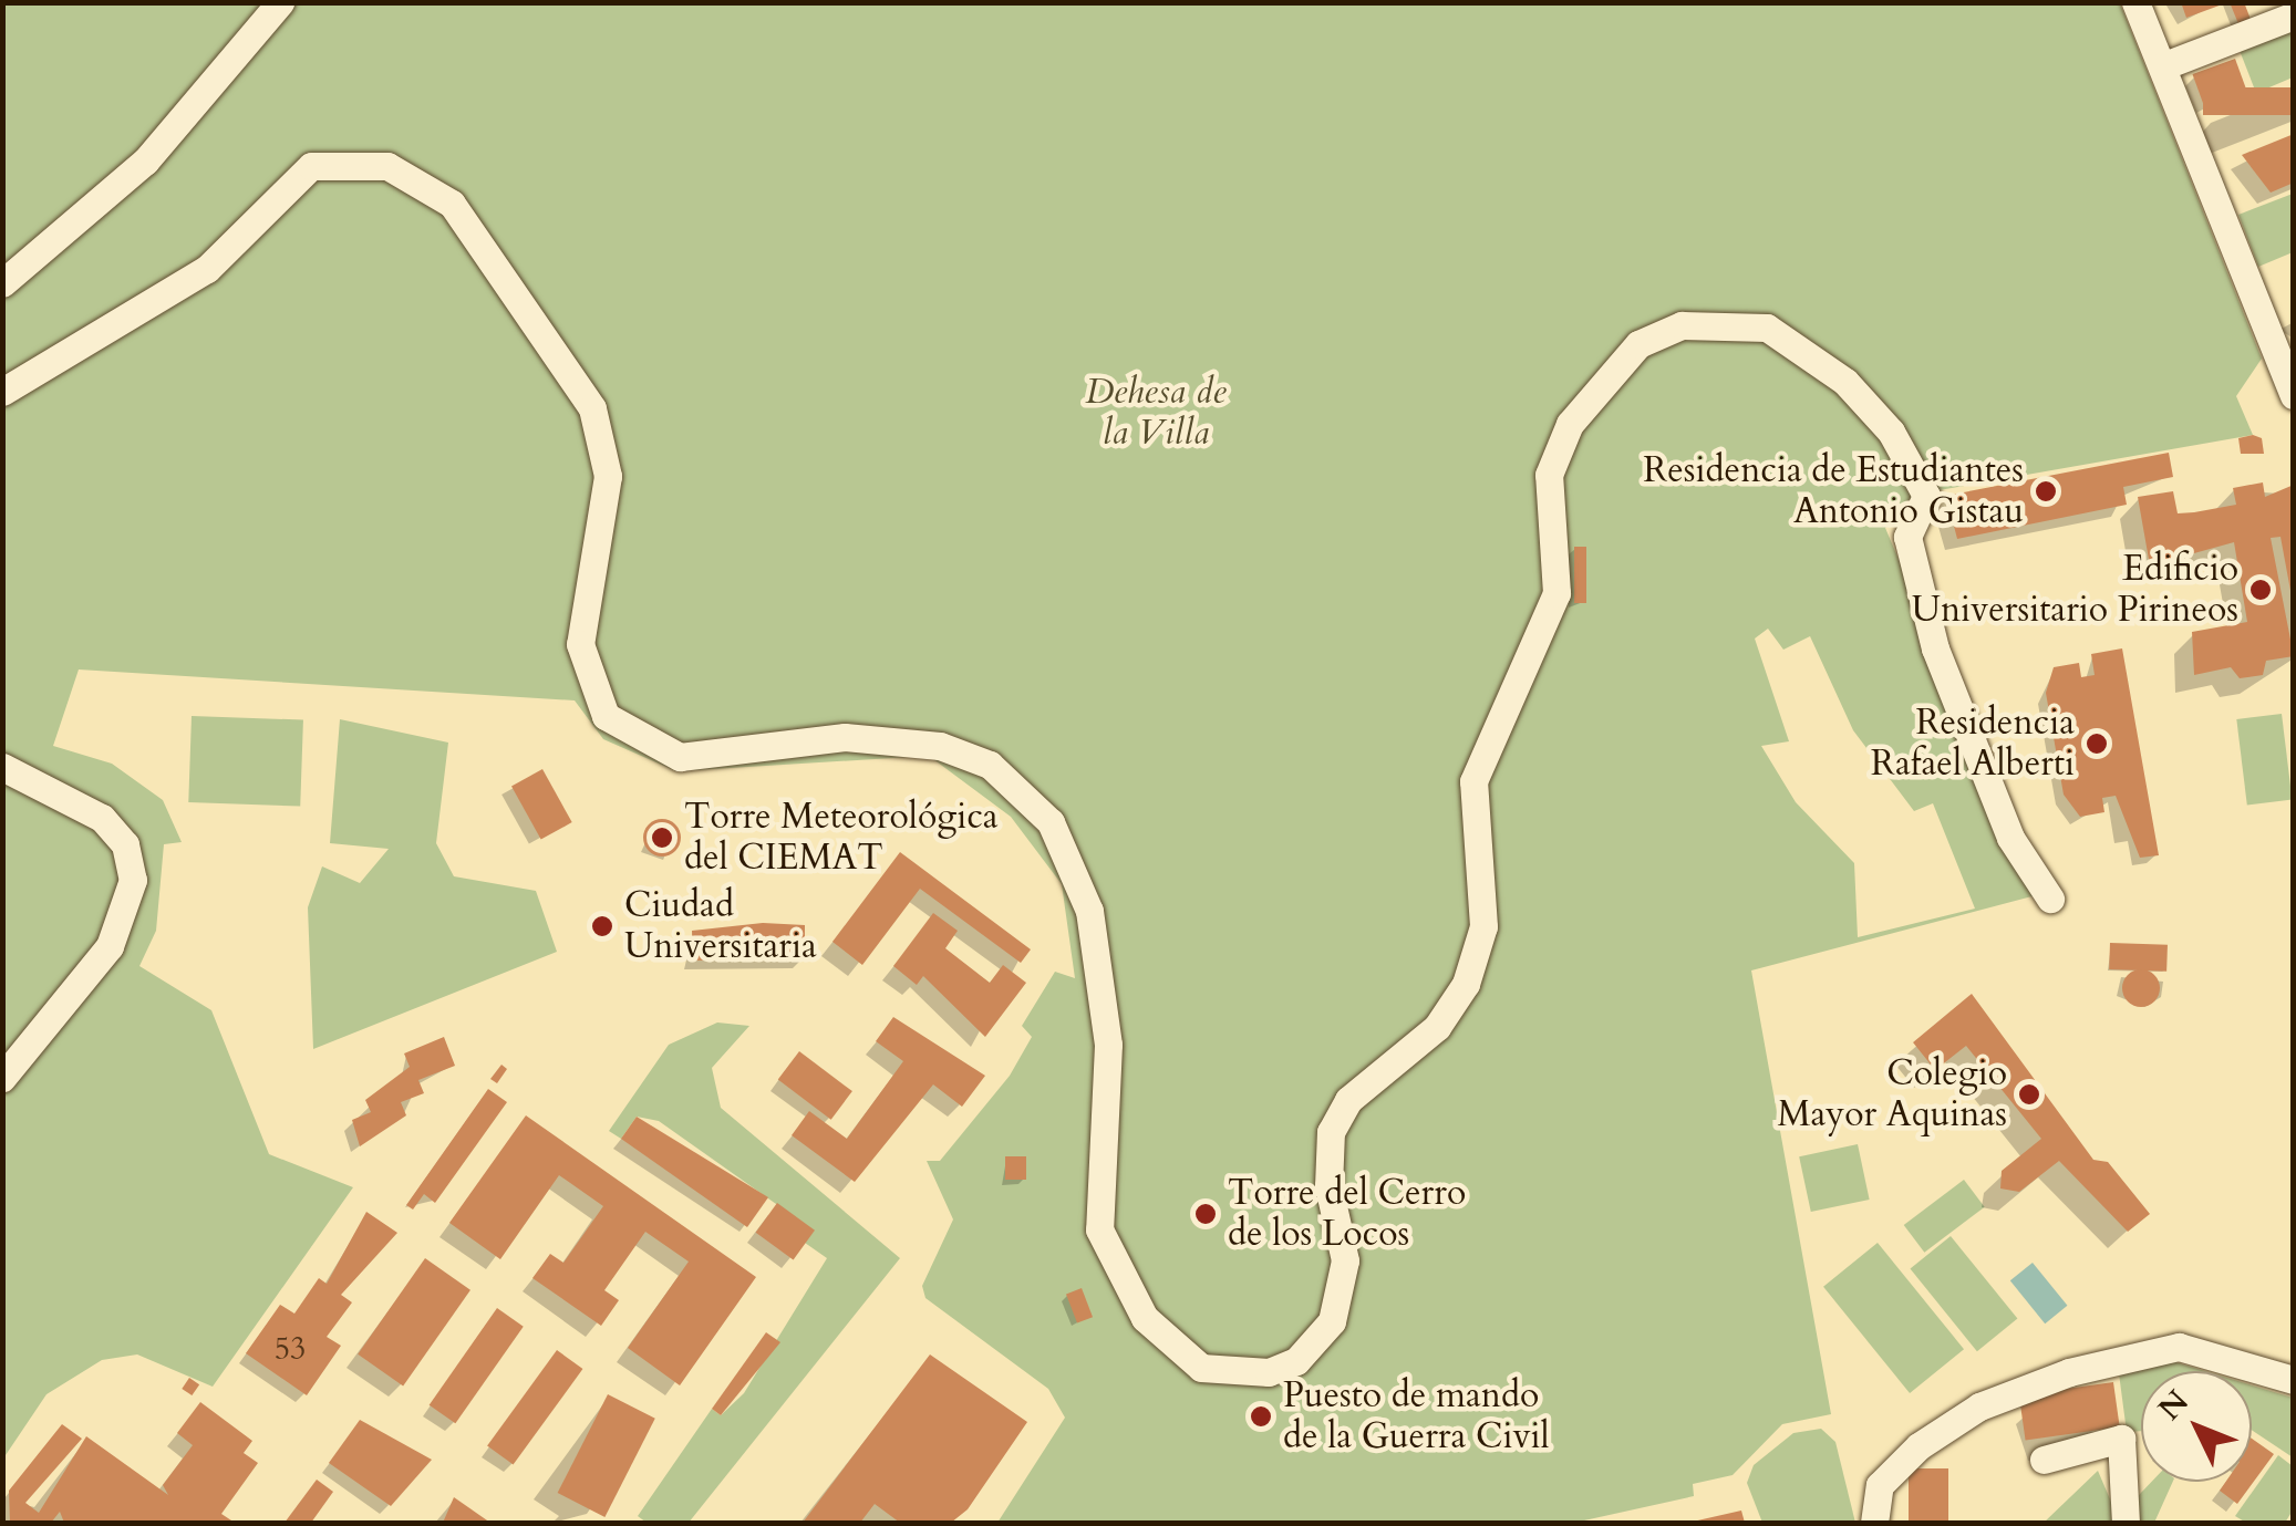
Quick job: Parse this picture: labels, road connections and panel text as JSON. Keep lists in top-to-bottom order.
{
  "parks": ["Dehesa de la Villa"],
  "places": [
    "Residencia de Estudiantes Antonio Gistau",
    "Edificio Universitario Pirineos",
    "Residencia Rafael Alberti",
    "Torre Meteorológica del CIEMAT",
    "Ciudad Universitaria",
    "Colegio Mayor Aquinas",
    "Torre del Cerro de los Locos",
    "Puesto de mando de la Guerra Civil"
  ],
  "house_numbers": ["53"],
  "north": "top left"
}
